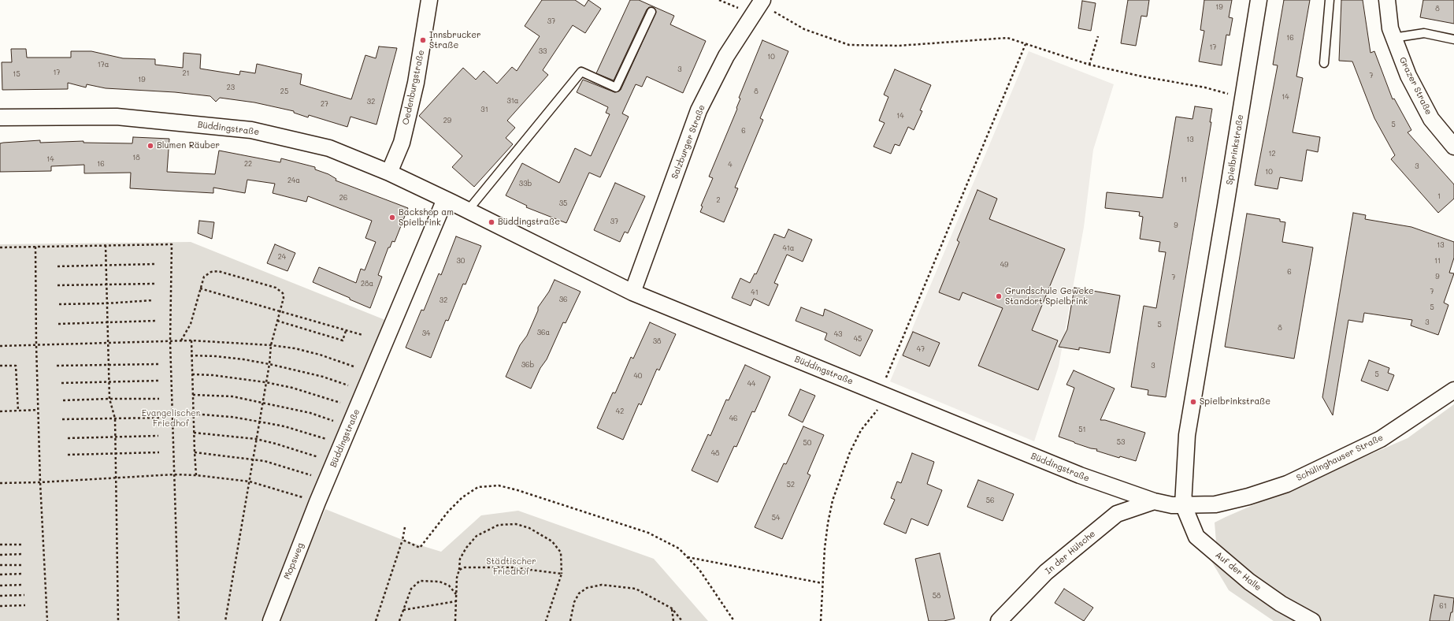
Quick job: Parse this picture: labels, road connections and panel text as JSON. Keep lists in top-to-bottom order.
{
  "streets": {
    "street": [
      "Grazer Straße",
      "Oedenburgstraße",
      "Büddingstraße",
      "Salzburger Straße",
      "Spielbrinkstraße",
      "Schülinghauser Straße",
      "In der Hülsche",
      "Mopsweg",
      "Auf der Halle"
    ]
  },
  "crossings": [
    ["Oedenburgstraße", "Büddingstraße"],
    ["Büddingstraße", "Salzburger Straße"],
    ["Büddingstraße", "Spielbrinkstraße"],
    ["Büddingstraße", "Schülinghauser Straße"],
    ["Büddingstraße", "In der Hülsche"],
    ["Büddingstraße", "Mopsweg"],
    ["Büddingstraße", "Auf der Halle"],
    ["Spielbrinkstraße", "Auf der Halle"]
  ],
  "parks": ["Evangelischer Friedhof", "Städtischer Friedhof"],
  "places": [
    "Innsbrucker Straße",
    "Blumen Räuber",
    "Backshop am Spielbrink",
    "Büddingstraße",
    "Grundschule Geweke Standort Spielbrink",
    "Spielbrinkstraße"
  ],
  "house_numbers": [
    "19",
    "8",
    "37",
    "16",
    "17",
    "33",
    "10",
    "17a",
    "3",
    "17",
    "21",
    "15",
    "7",
    "19",
    "23",
    "25",
    "8",
    "14",
    "31a",
    "32",
    "27",
    "31",
    "14",
    "29",
    "5",
    "6",
    "13",
    "12",
    "18",
    "14",
    "16",
    "22",
    "4",
    "3",
    "10",
    "11",
    "24a",
    "33b",
    "1",
    "26",
    "2",
    "35",
    "37",
    "9",
    "13",
    "41a",
    "24",
    "30",
    "11",
    "49",
    "6",
    "9",
    "7",
    "28a",
    "7",
    "41",
    "36",
    "32",
    "5",
    "3",
    "5",
    "8",
    "36a",
    "34",
    "43",
    "45",
    "38",
    "47",
    "36b",
    "3",
    "5",
    "40",
    "44",
    "42",
    "46",
    "51",
    "53",
    "50",
    "48",
    "52",
    "56",
    "54",
    "58",
    "61"
  ]
}
